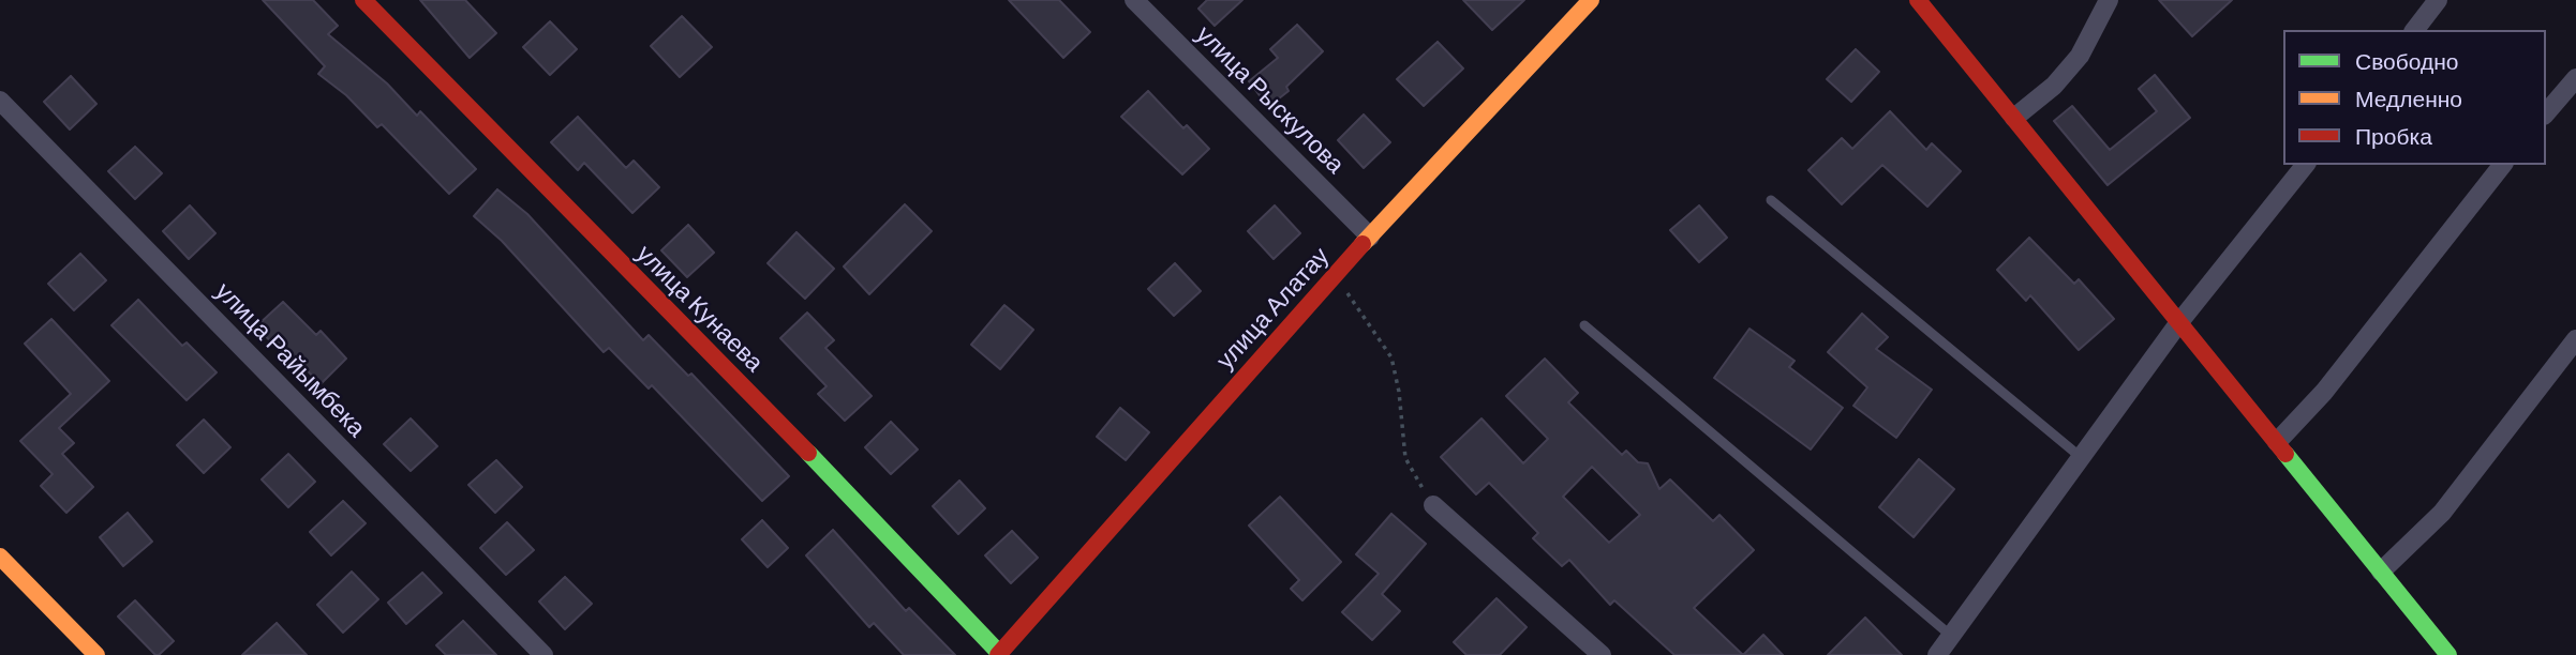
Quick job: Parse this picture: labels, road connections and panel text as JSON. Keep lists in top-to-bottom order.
{
  "streets": {
    "street": [
      "улица Рыскулова",
      "улица Кунаева",
      "улица Алатау",
      "улица Райымбека"
    ]
  },
  "crossings": [
    ["улица Рыскулова", "улица Алатау"],
    ["улица Кунаева", "улица Алатау"]
  ],
  "legend": ["Свободно", "Медленно", "Пробка"]
}
